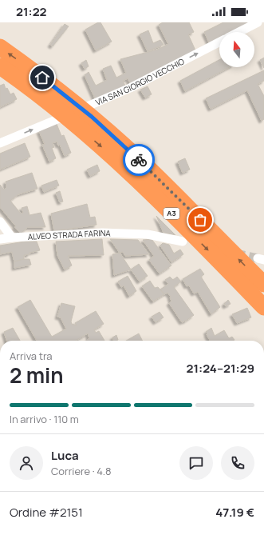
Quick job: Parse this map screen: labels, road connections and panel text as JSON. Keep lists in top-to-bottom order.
{
  "streets": {
    "highway": ["A3"],
    "street": ["VIA SAN GIORGIO VECCHIO", "ALVEO STRADA FARINA"]
  },
  "one_way": ["VIA SAN GIORGIO VECCHIO"],
  "north": "top",
  "page": {
    "status": "21:22",
    "heading": ["2 min", "Arriva tra", "21:24–21:29"],
    "panel": [
      "Luca",
      "Corriere · 4.8",
      "Ordine #2151",
      "47.19 €"
    ],
    "bar": "In arrivo · 110 m"
  }
}
